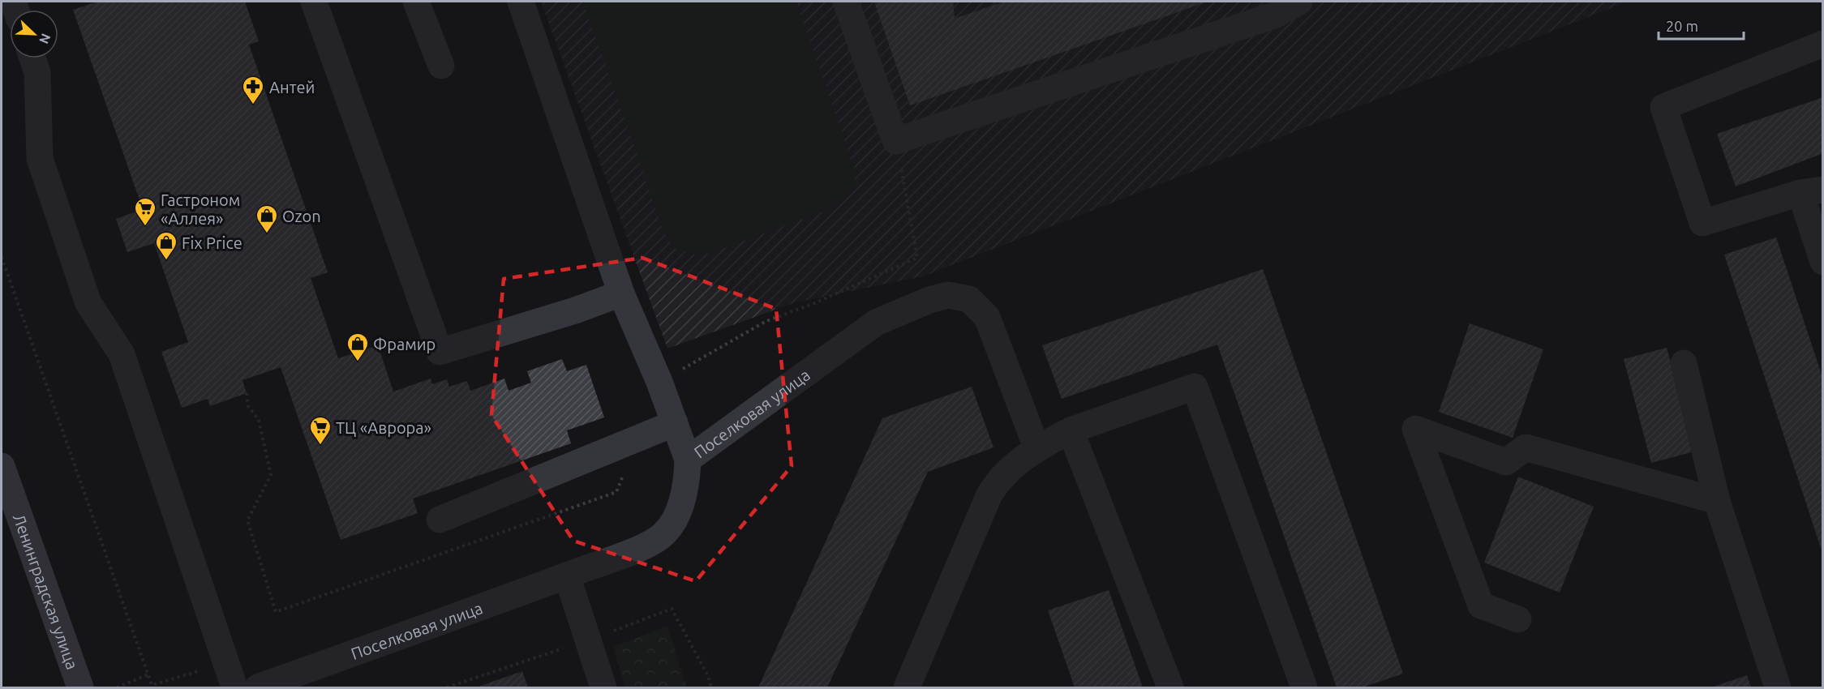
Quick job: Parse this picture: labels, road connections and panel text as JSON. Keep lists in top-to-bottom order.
{
  "streets": {
    "main road": ["Ленинградская улица"],
    "street": ["Поселковая улица"]
  },
  "places": {
    "pharmacy": ["Антей"],
    "supermarket": ["Гастроном «Аллея»", "ТЦ «Аврора»"],
    "shop": ["Ozon", "Fix Price", "Фрамир"]
  },
  "scale_bar": "20 m",
  "north": "bottom right"
}
